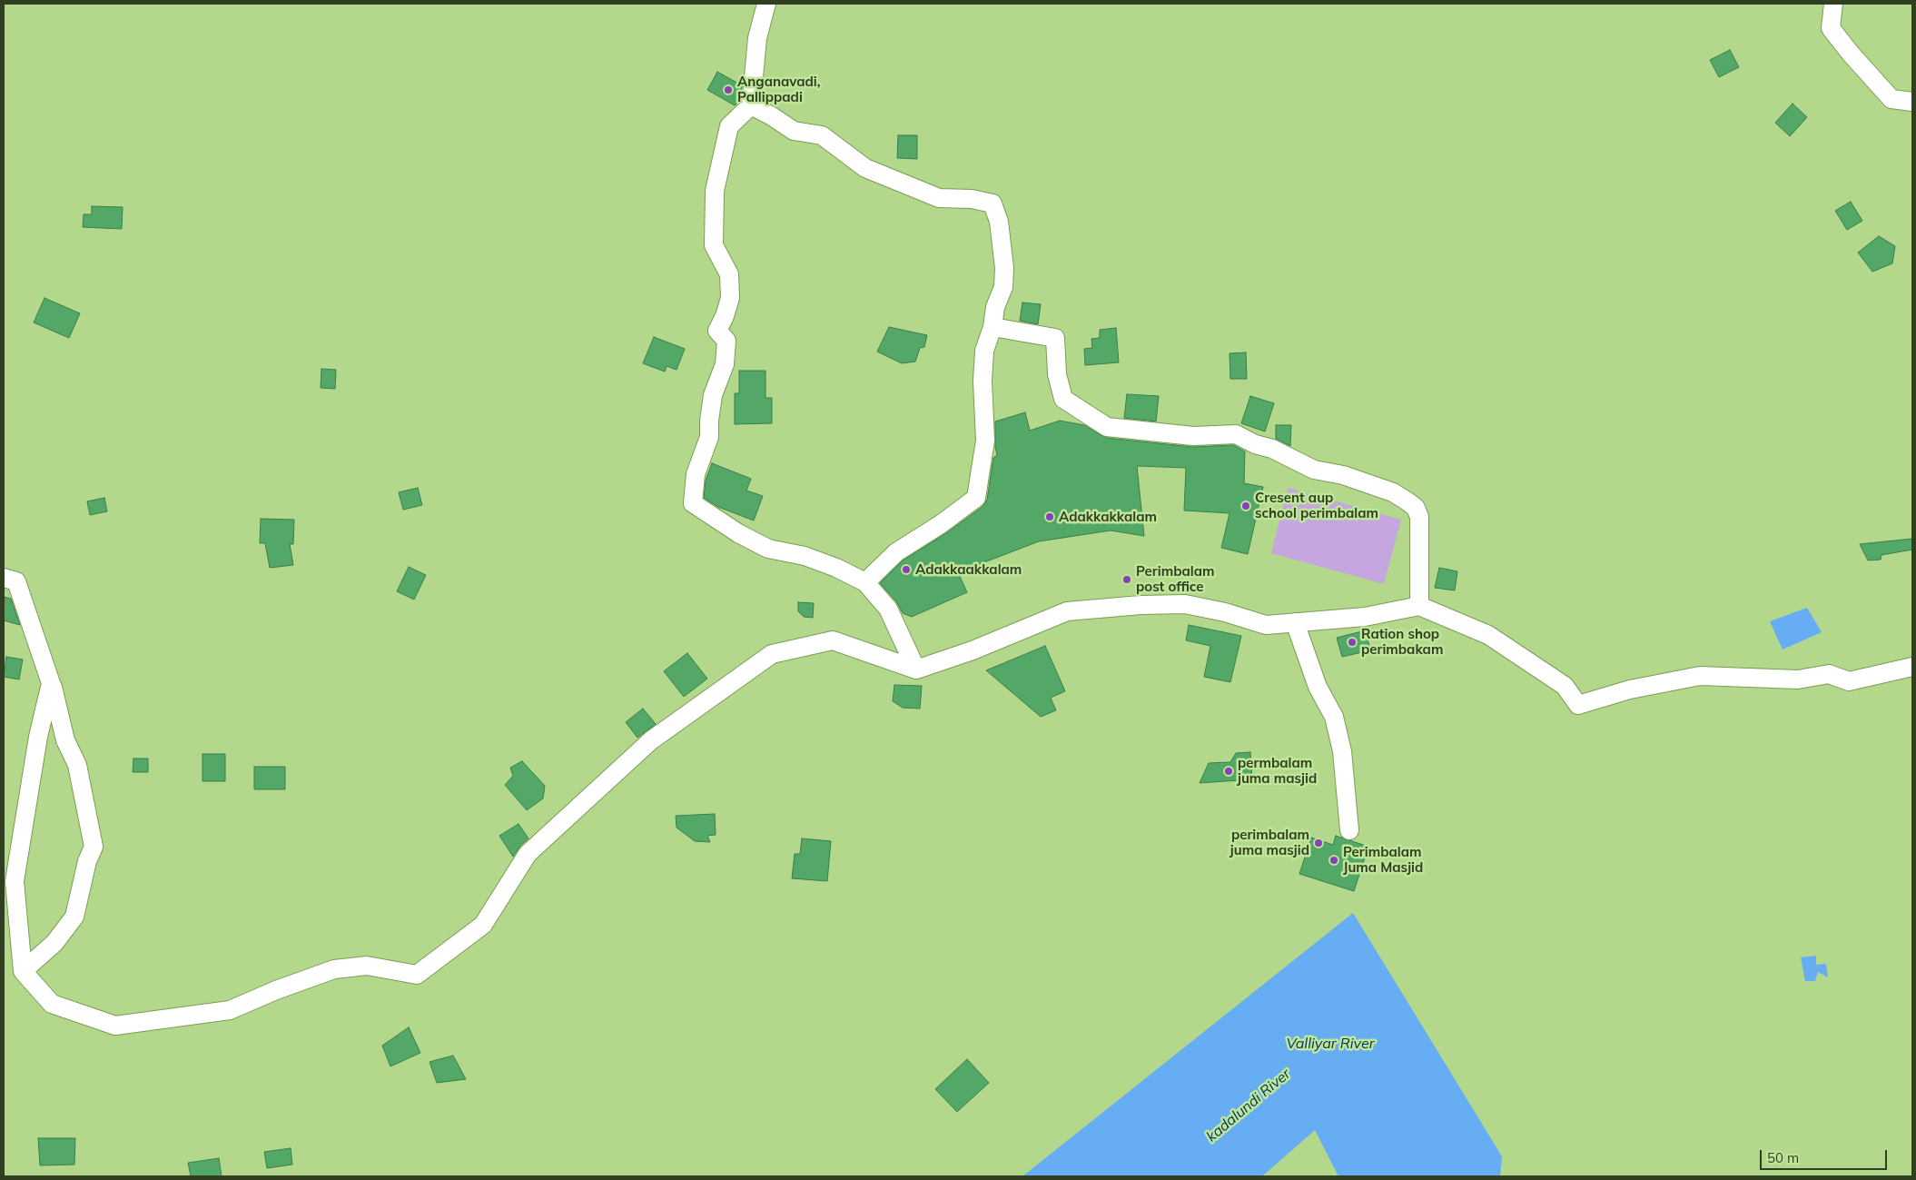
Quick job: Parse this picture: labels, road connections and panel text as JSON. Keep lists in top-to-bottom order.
{
  "water": ["Valliyar River", "kadalundi River"],
  "places": [
    "Anganavadi, Pallippadi",
    "Cresent aup school perimbalam",
    "Adakkakkalam",
    "Adakkaakkalam",
    "Perimbalam post office",
    "Ration shop perimbakam",
    "permbalam juma masjid",
    "perimbalam juma masjid",
    "Perimbalam Juma Masjid"
  ],
  "scale_bar": "50 m"
}
